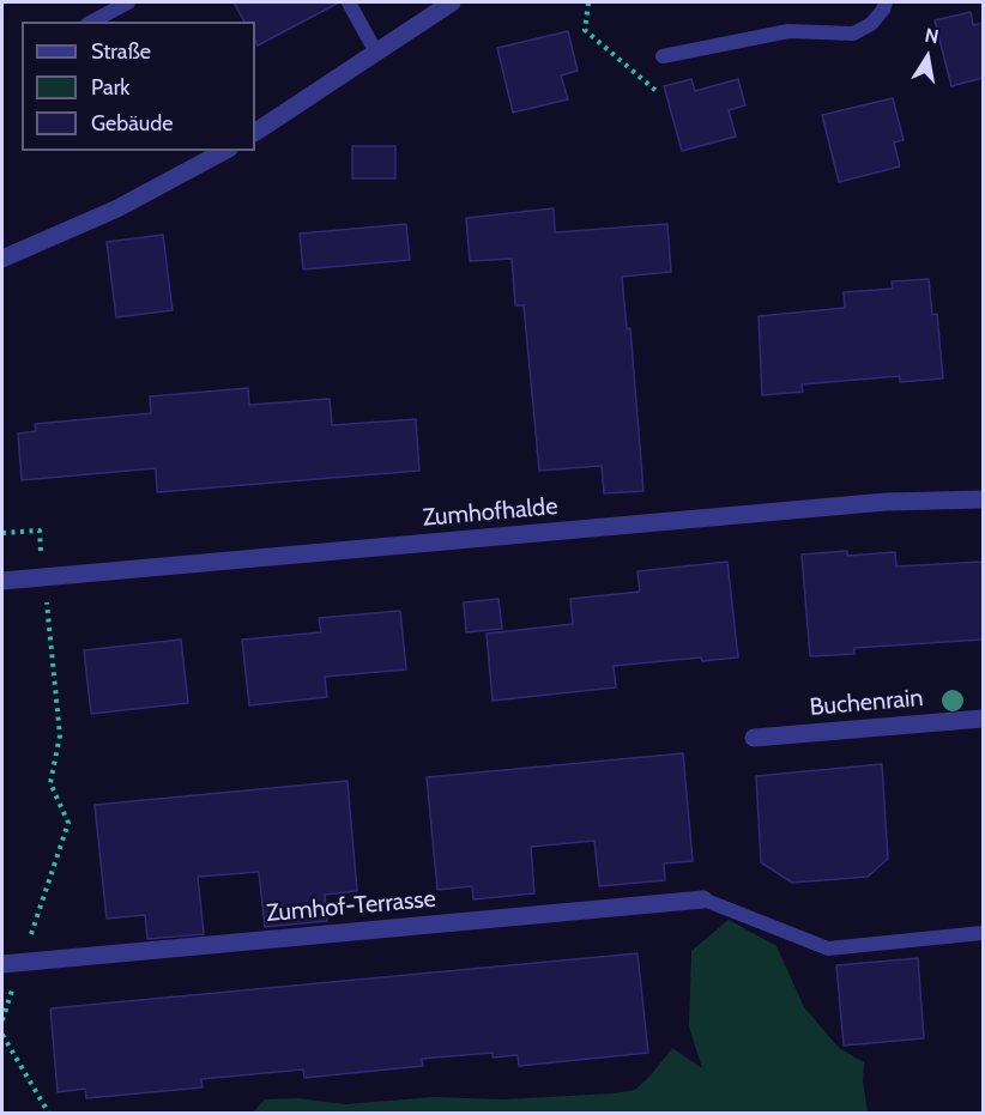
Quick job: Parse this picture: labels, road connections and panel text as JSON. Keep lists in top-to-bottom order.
{
  "streets": {
    "street": ["Zumhofhalde", "Buchenrain", "Zumhof-Terrasse"]
  },
  "legend": ["Straße", "Park", "Gebäude"],
  "north": "top"
}
